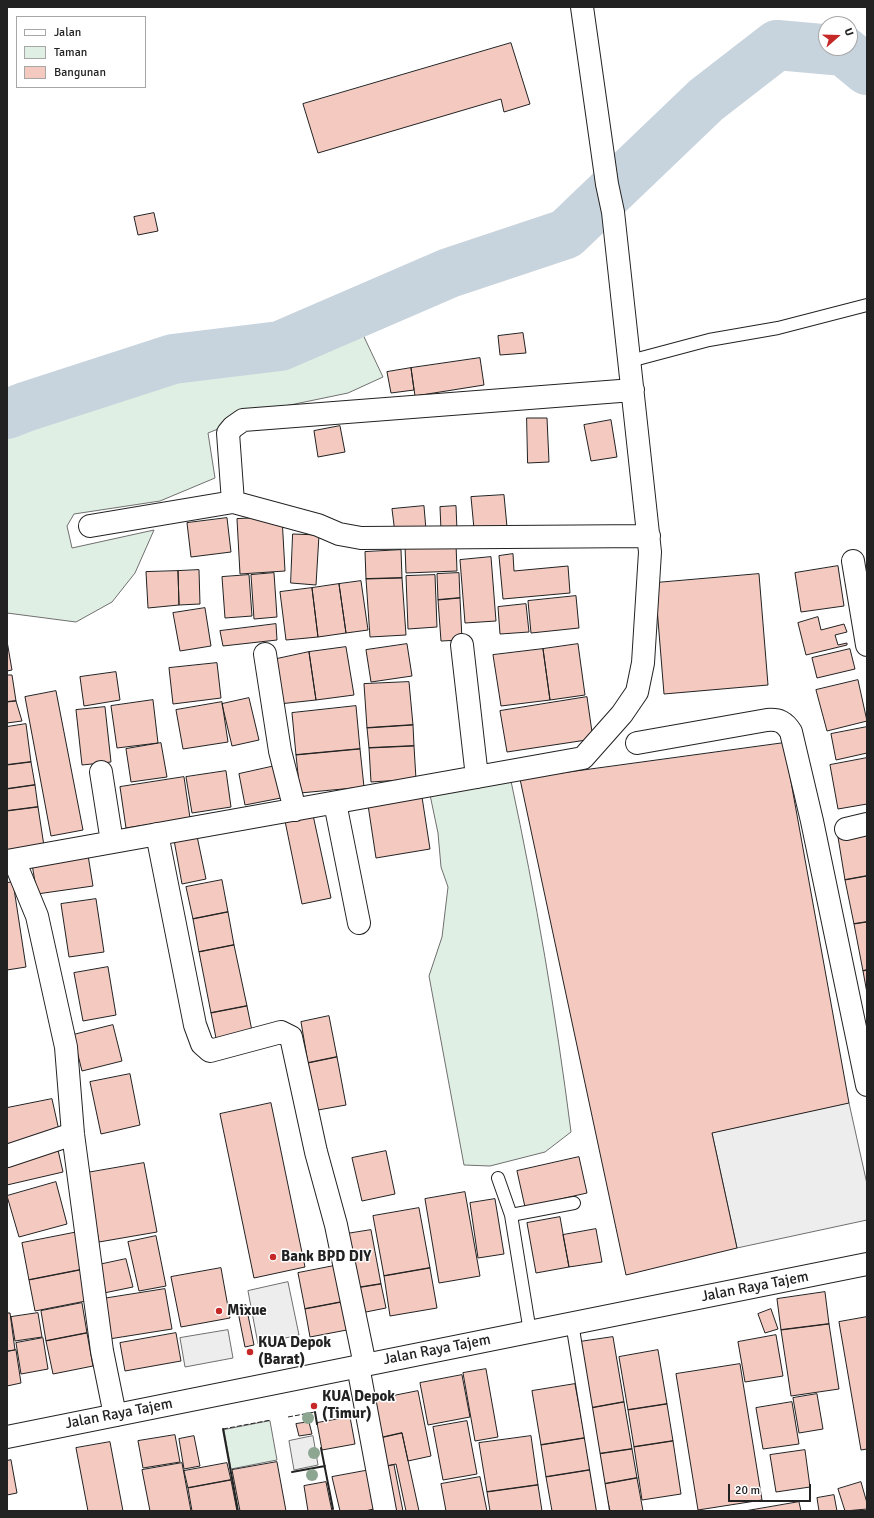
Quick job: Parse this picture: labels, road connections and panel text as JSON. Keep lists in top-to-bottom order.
{
  "streets": {
    "street": ["Jalan Raya Tajem"]
  },
  "places": [
    "Bank BPD DIY",
    "Mixue",
    "KUA Depok (Barat)",
    "KUA Depok (Timur)"
  ],
  "legend": ["Jalan", "Taman", "Bangunan"],
  "scale_bar": "20 m",
  "north": "right"
}
